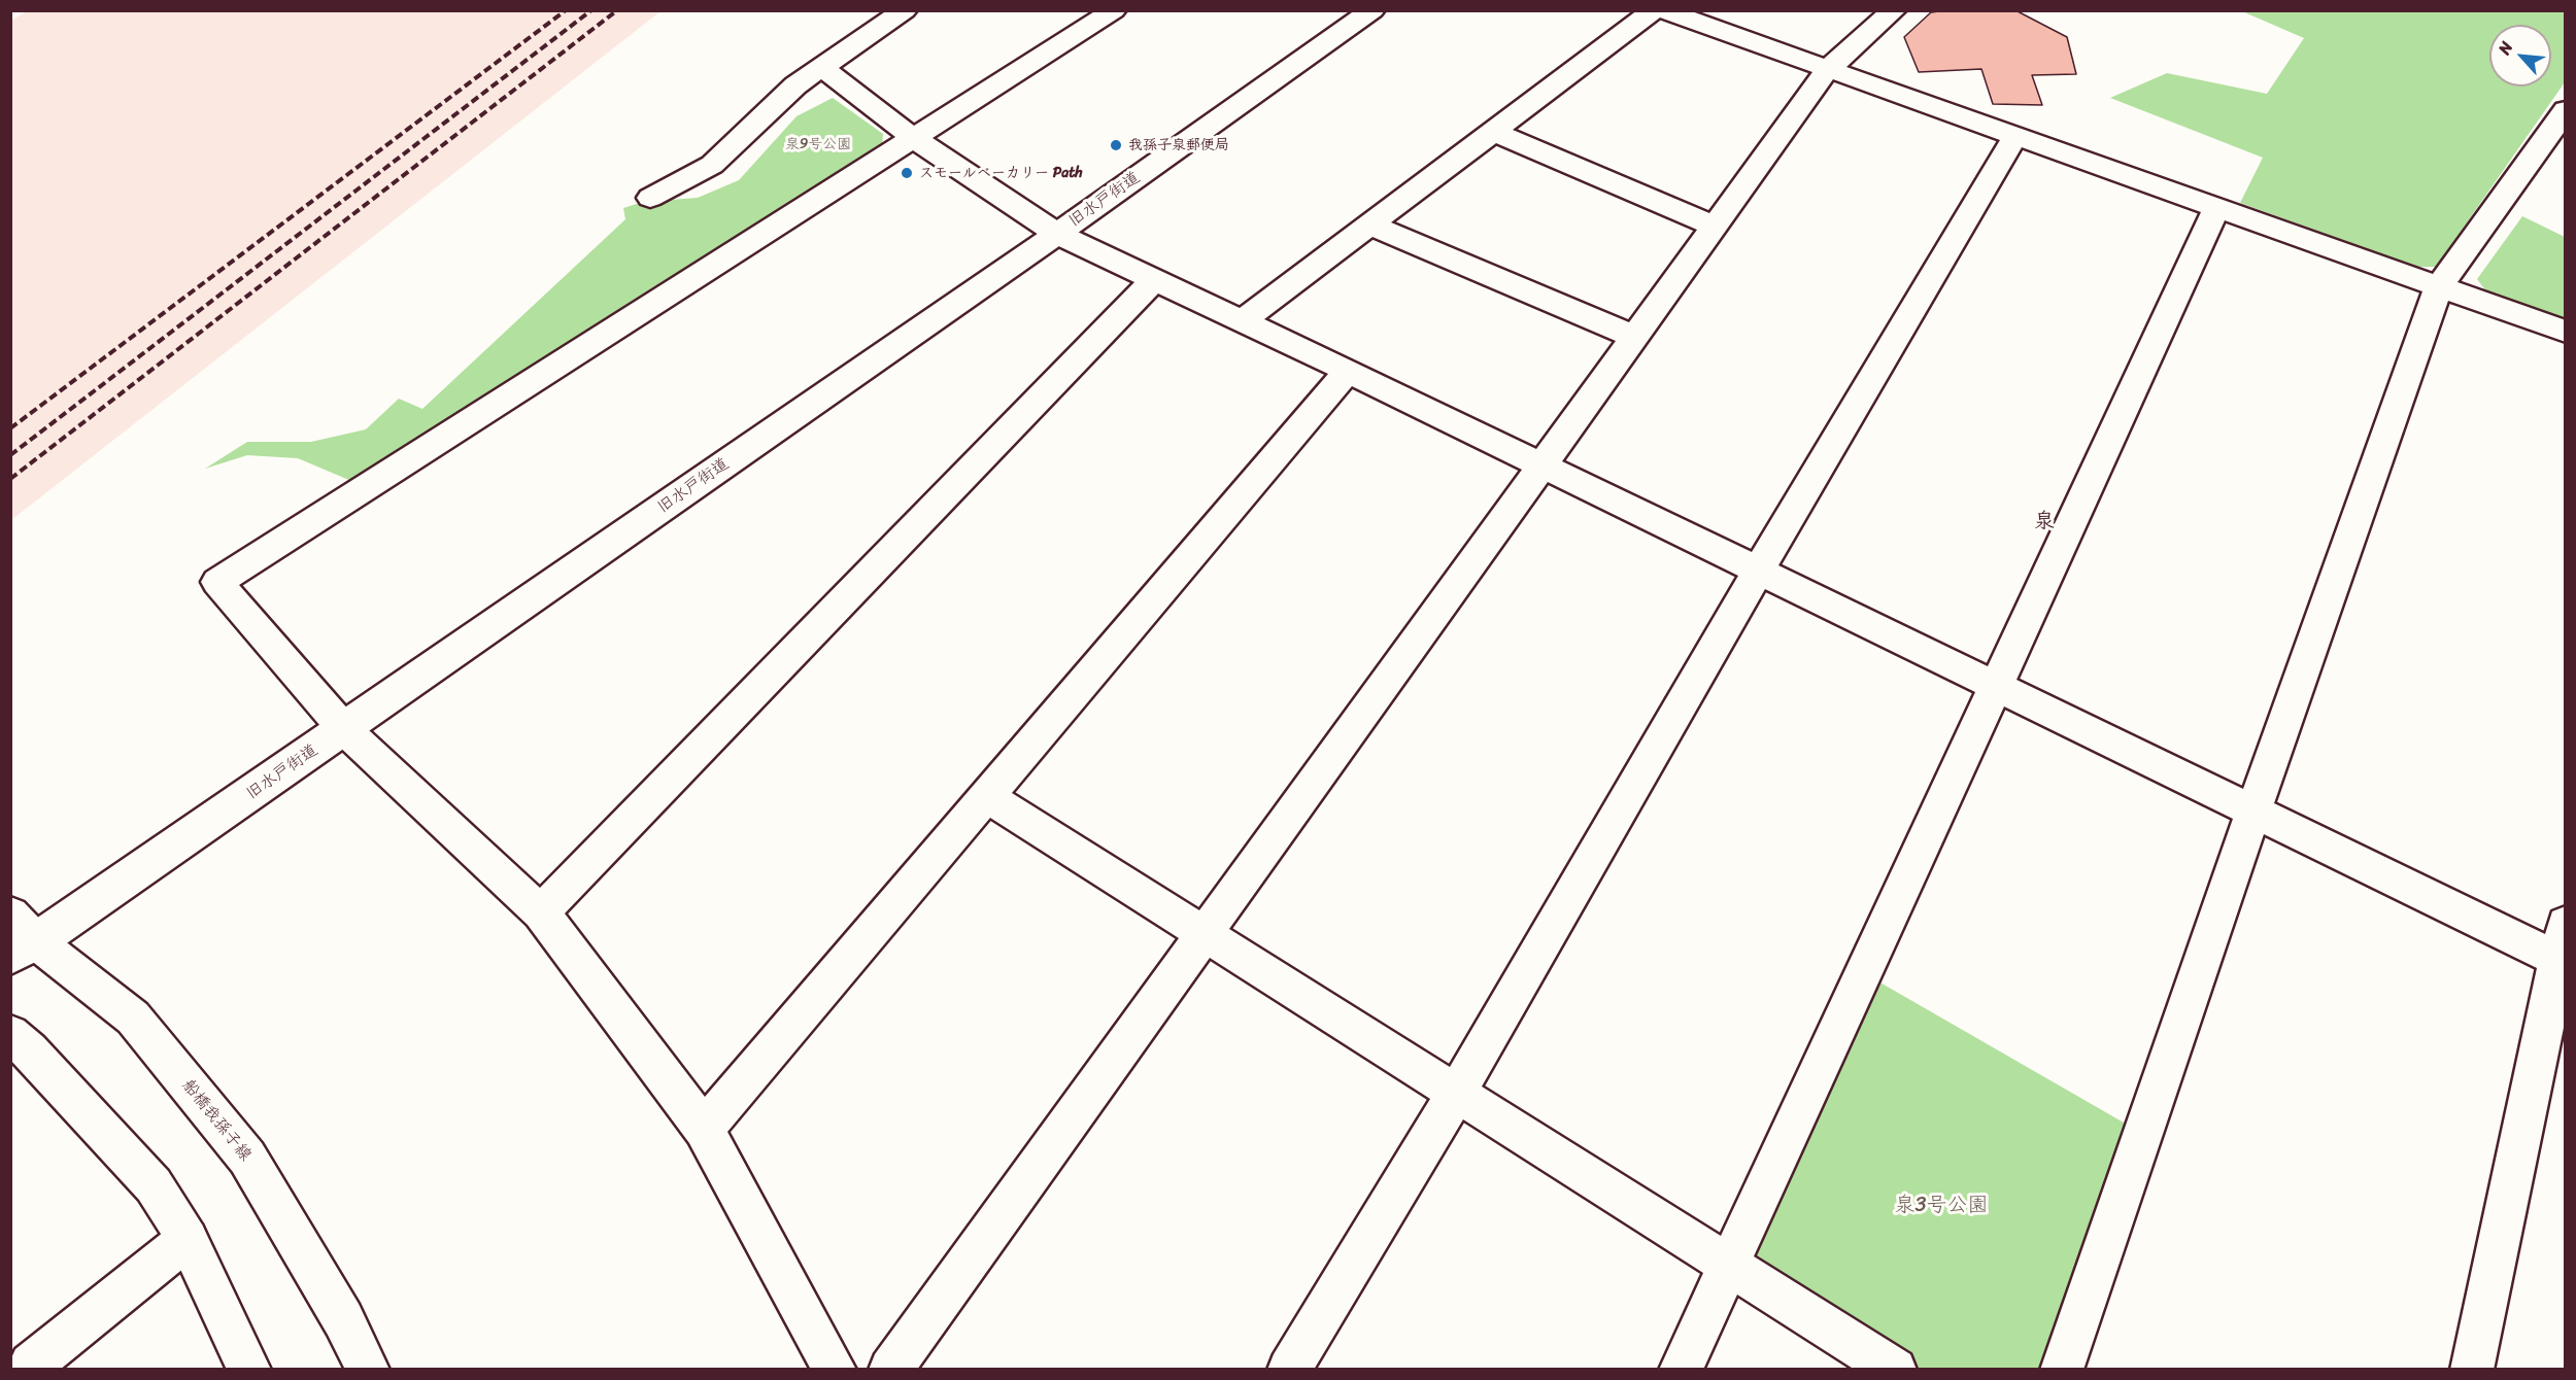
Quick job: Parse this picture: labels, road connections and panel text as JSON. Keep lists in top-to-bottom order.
{
  "streets": {
    "street": ["旧水戸街道", "船橋我孫子線"]
  },
  "crossings": [
    ["旧水戸街道", "船橋我孫子線"]
  ],
  "districts": ["泉"],
  "parks": ["泉9号公園", "泉3号公園"],
  "places": ["我孫子泉郵便局", "スモールベーカリー Path"],
  "north": "top left"
}
